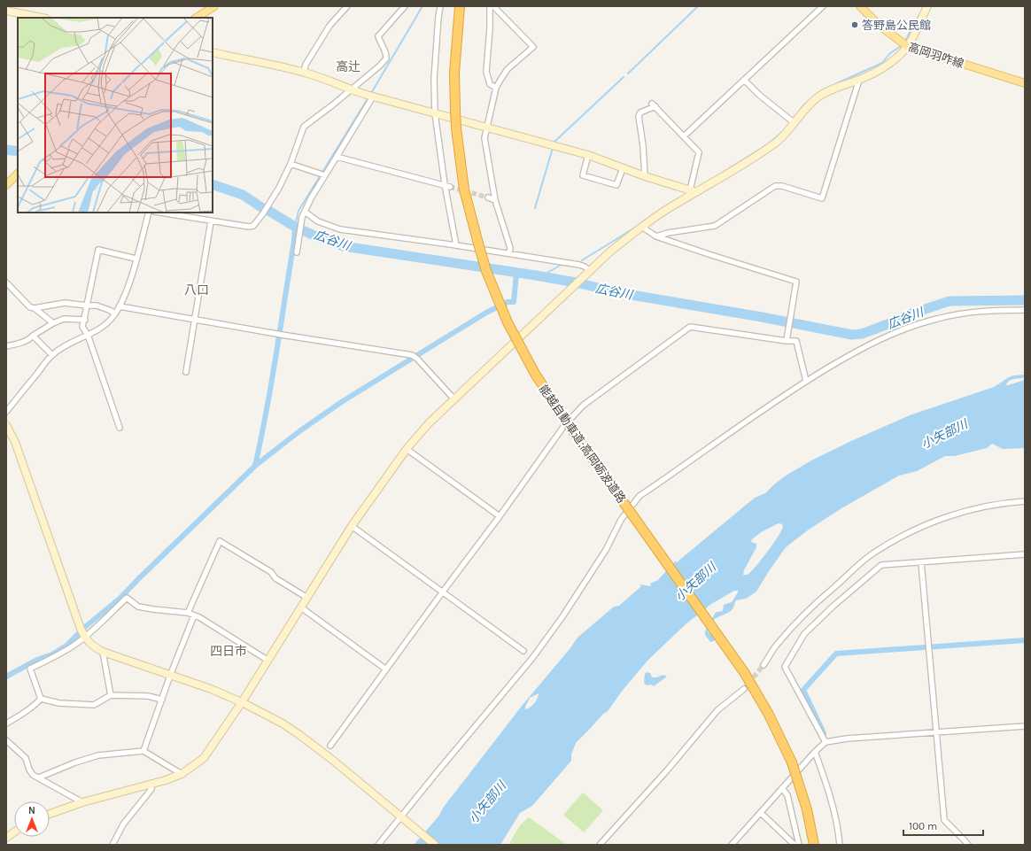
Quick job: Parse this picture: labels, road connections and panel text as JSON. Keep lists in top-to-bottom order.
{
  "streets": {
    "highway": ["能越自動車道;高岡砺波道路"],
    "main road": ["高岡羽咋線"]
  },
  "districts": ["高辻", "八口", "四日市"],
  "water": ["広谷川", "小矢部川"],
  "places": ["答野島公民館"],
  "scale_bar": "100 m",
  "north": "top"
}
